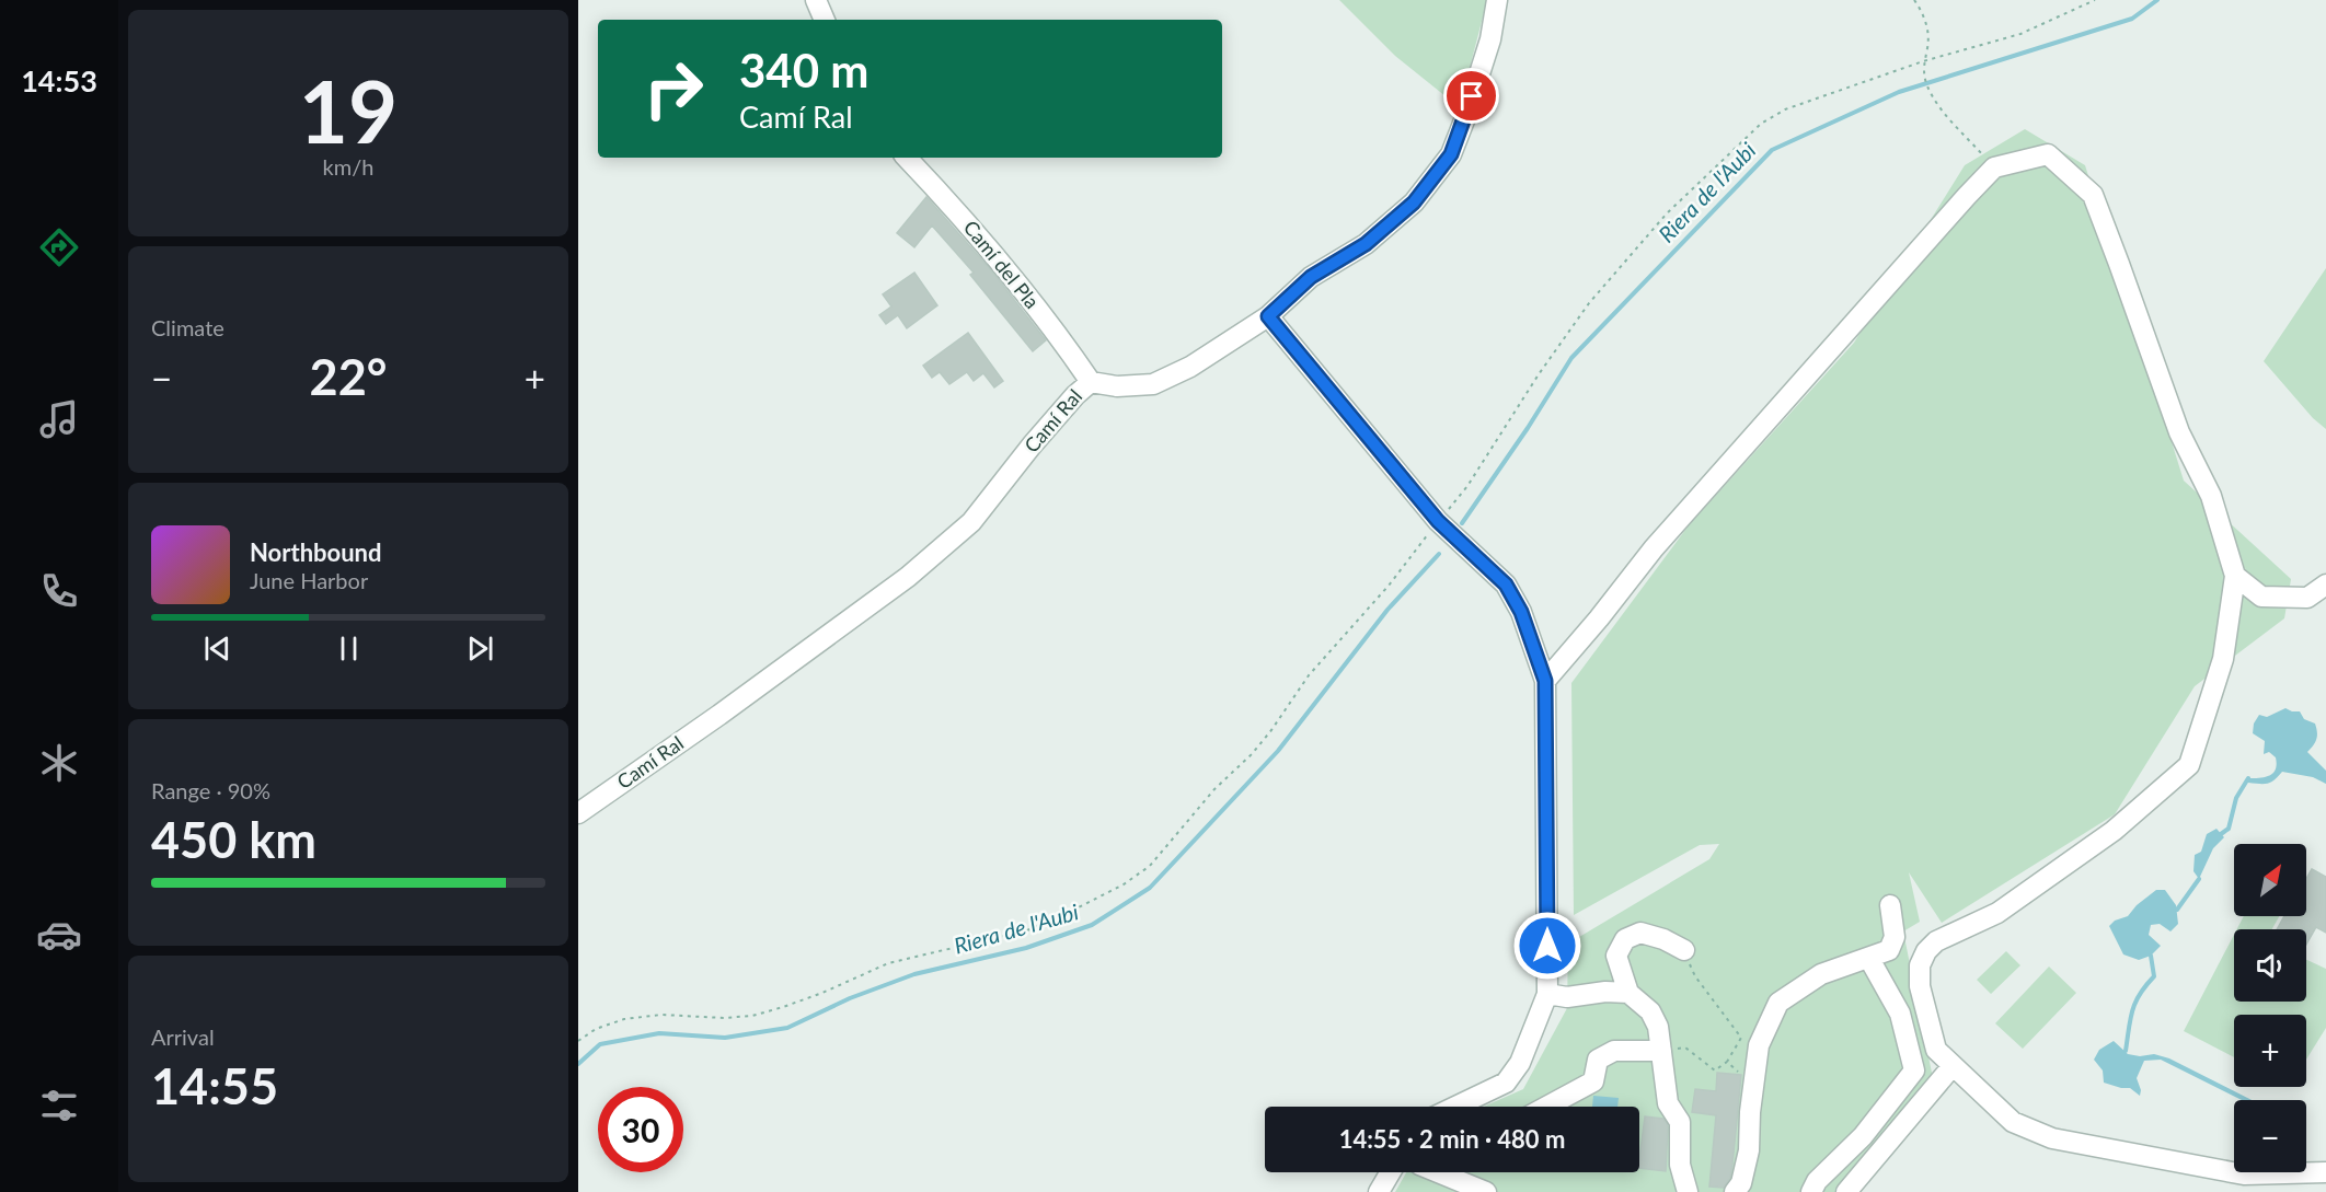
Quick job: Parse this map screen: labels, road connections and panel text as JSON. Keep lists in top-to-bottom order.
{
  "streets": {
    "street": ["Camí del Pla", "Camí Ral"]
  },
  "crossings": [
    ["Camí del Pla", "Camí Ral"]
  ],
  "water": ["Riera de l'Aubi"],
  "north": "top right",
  "page": {
    "tabs": "14:53",
    "tile": [
      ["19", "km/h"],
      "Climate",
      ["Range · 90%", "450 km"],
      ["Arrival", "14:55"]
    ],
    "turn": ["340 m", "Camí Ral"],
    "heat": ["−", "22°", "+"],
    "song": ["Northbound", "June Harbor"],
    "map_buttons": ["+", "−"],
    "limit": "30",
    "trip": "14:55 · 2 min · 480 m"
  }
}
